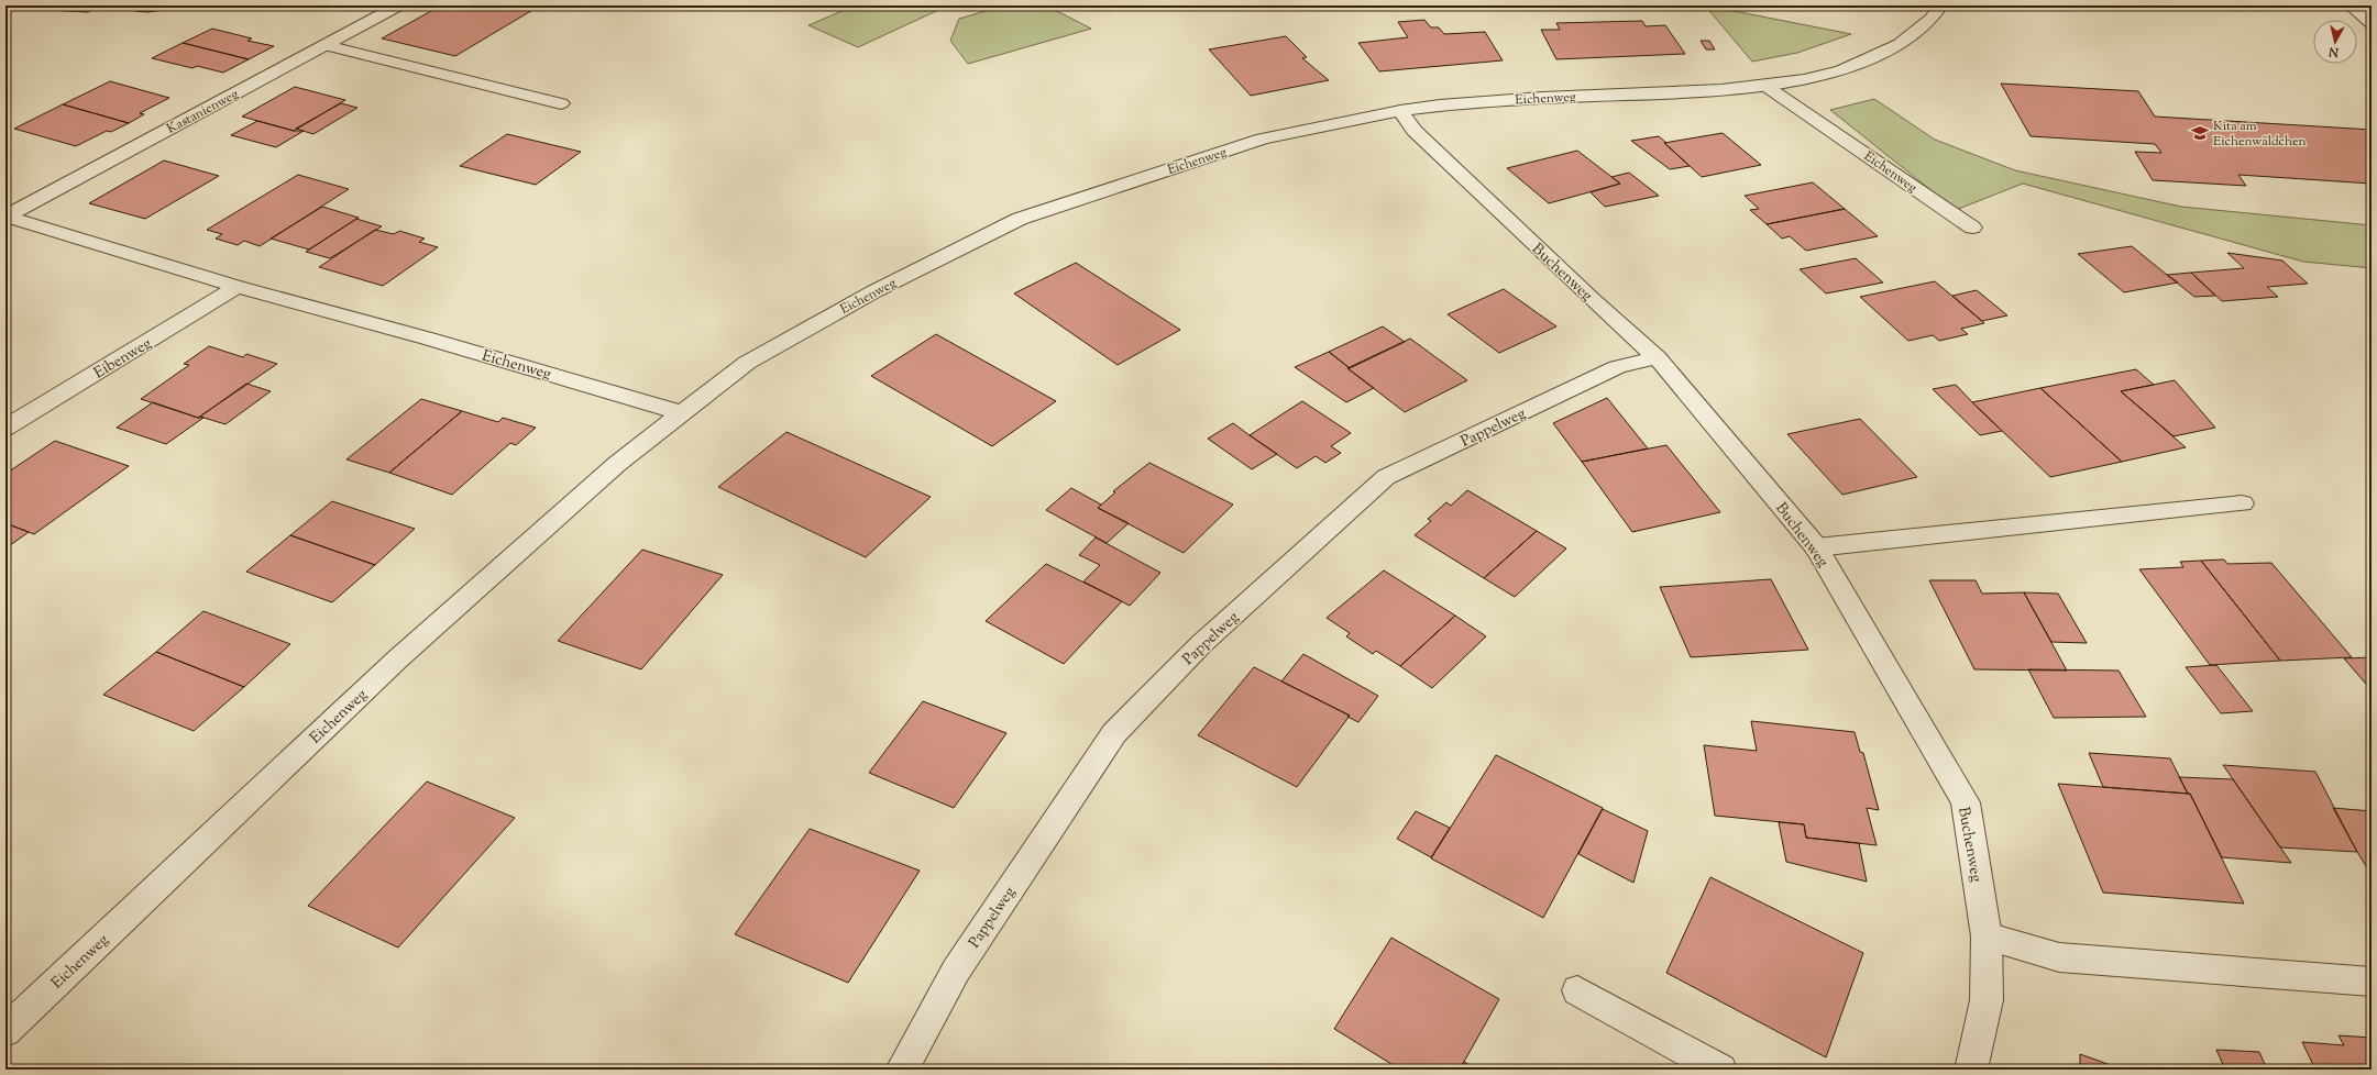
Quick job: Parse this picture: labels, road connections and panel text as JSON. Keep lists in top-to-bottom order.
{
  "streets": {
    "street": [
      "Eichenweg",
      "Kastanienweg",
      "Buchenweg",
      "Eibenweg",
      "Pappelweg"
    ]
  },
  "crossings": [
    ["Eichenweg", "Kastanienweg"],
    ["Eichenweg", "Buchenweg"],
    ["Kastanienweg", "Eibenweg"],
    ["Buchenweg", "Pappelweg"]
  ],
  "places": {
    "school or university": ["Kita am Eichenwäldchen"]
  },
  "north": "bottom"
}
